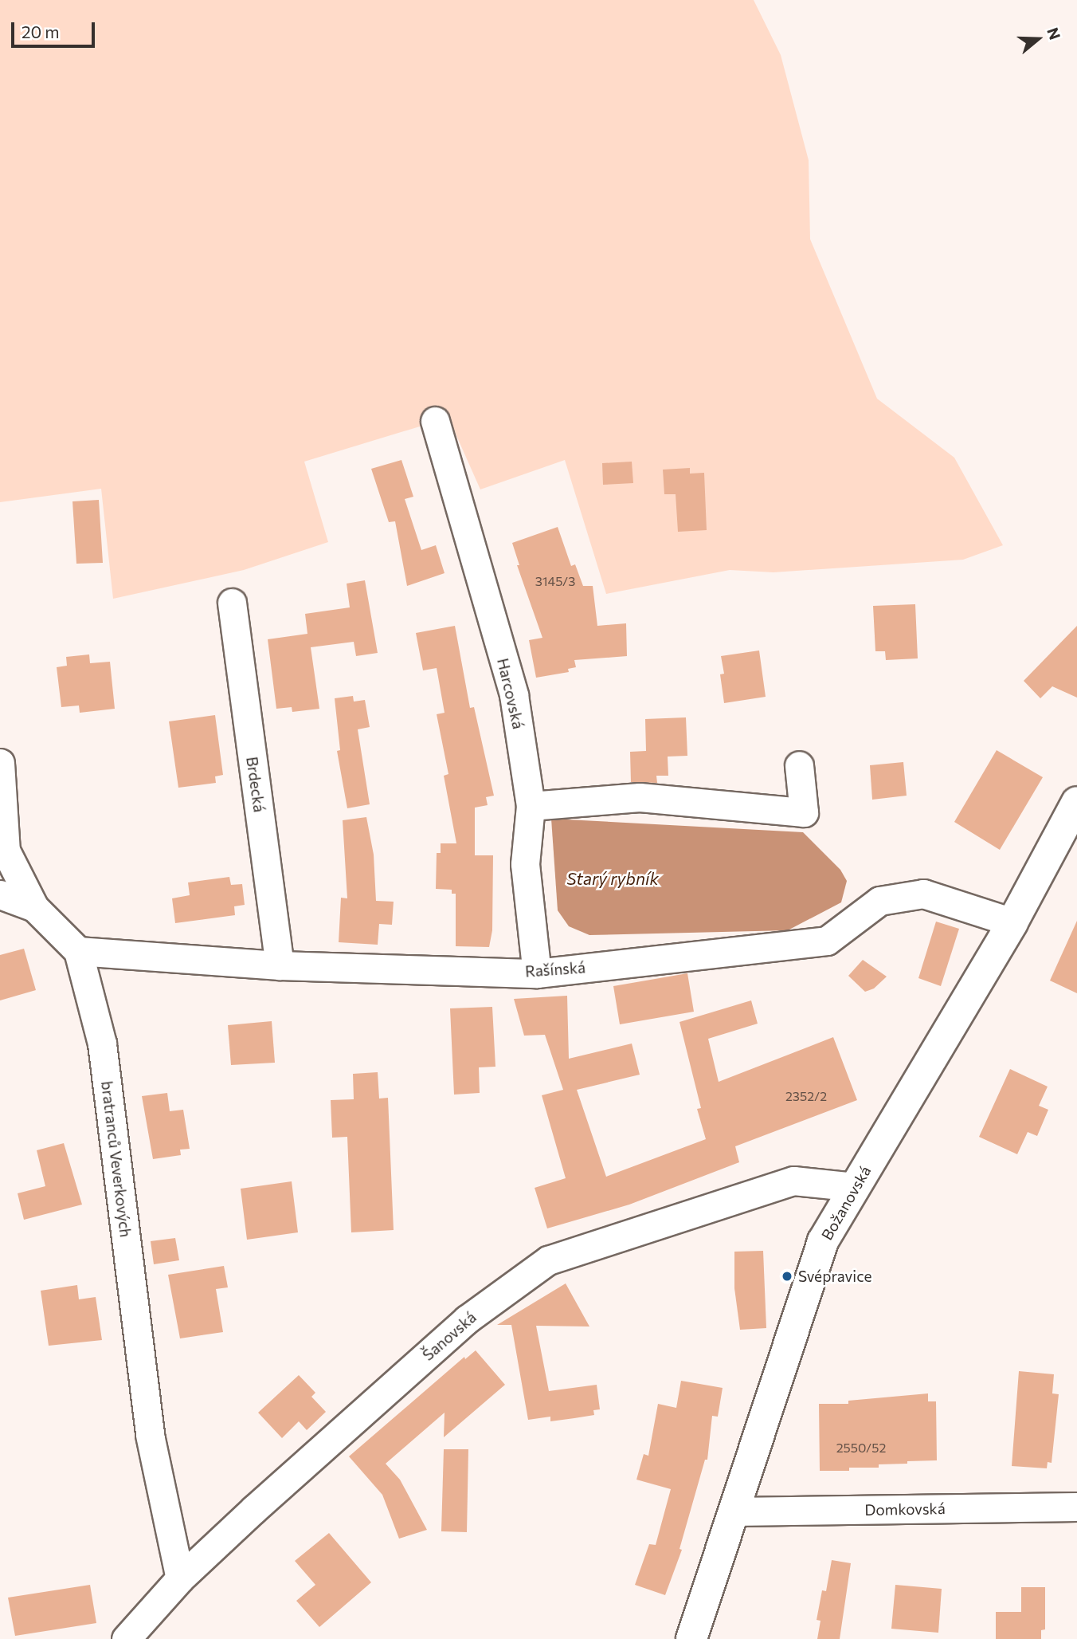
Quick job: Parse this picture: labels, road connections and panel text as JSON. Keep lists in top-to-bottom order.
{
  "streets": {
    "street": [
      "Harcovská",
      "Brdecká",
      "Rašínská",
      "bratranců Veverkových",
      "Božanovská",
      "Šanovská",
      "Domkovská"
    ]
  },
  "crossings": [
    ["Harcovská", "Rašínská"],
    ["Brdecká", "Rašínská"],
    ["Rašínská", "bratranců Veverkových"],
    ["Rašínská", "Božanovská"],
    ["bratranců Veverkových", "Šanovská"],
    ["Božanovská", "Šanovská"],
    ["Božanovská", "Domkovská"]
  ],
  "water": ["Starý rybník"],
  "places": ["Svépravice"],
  "house_numbers": ["3145/3", "2352/2", "2550/52"],
  "scale_bar": "20 m",
  "north": "right"
}
